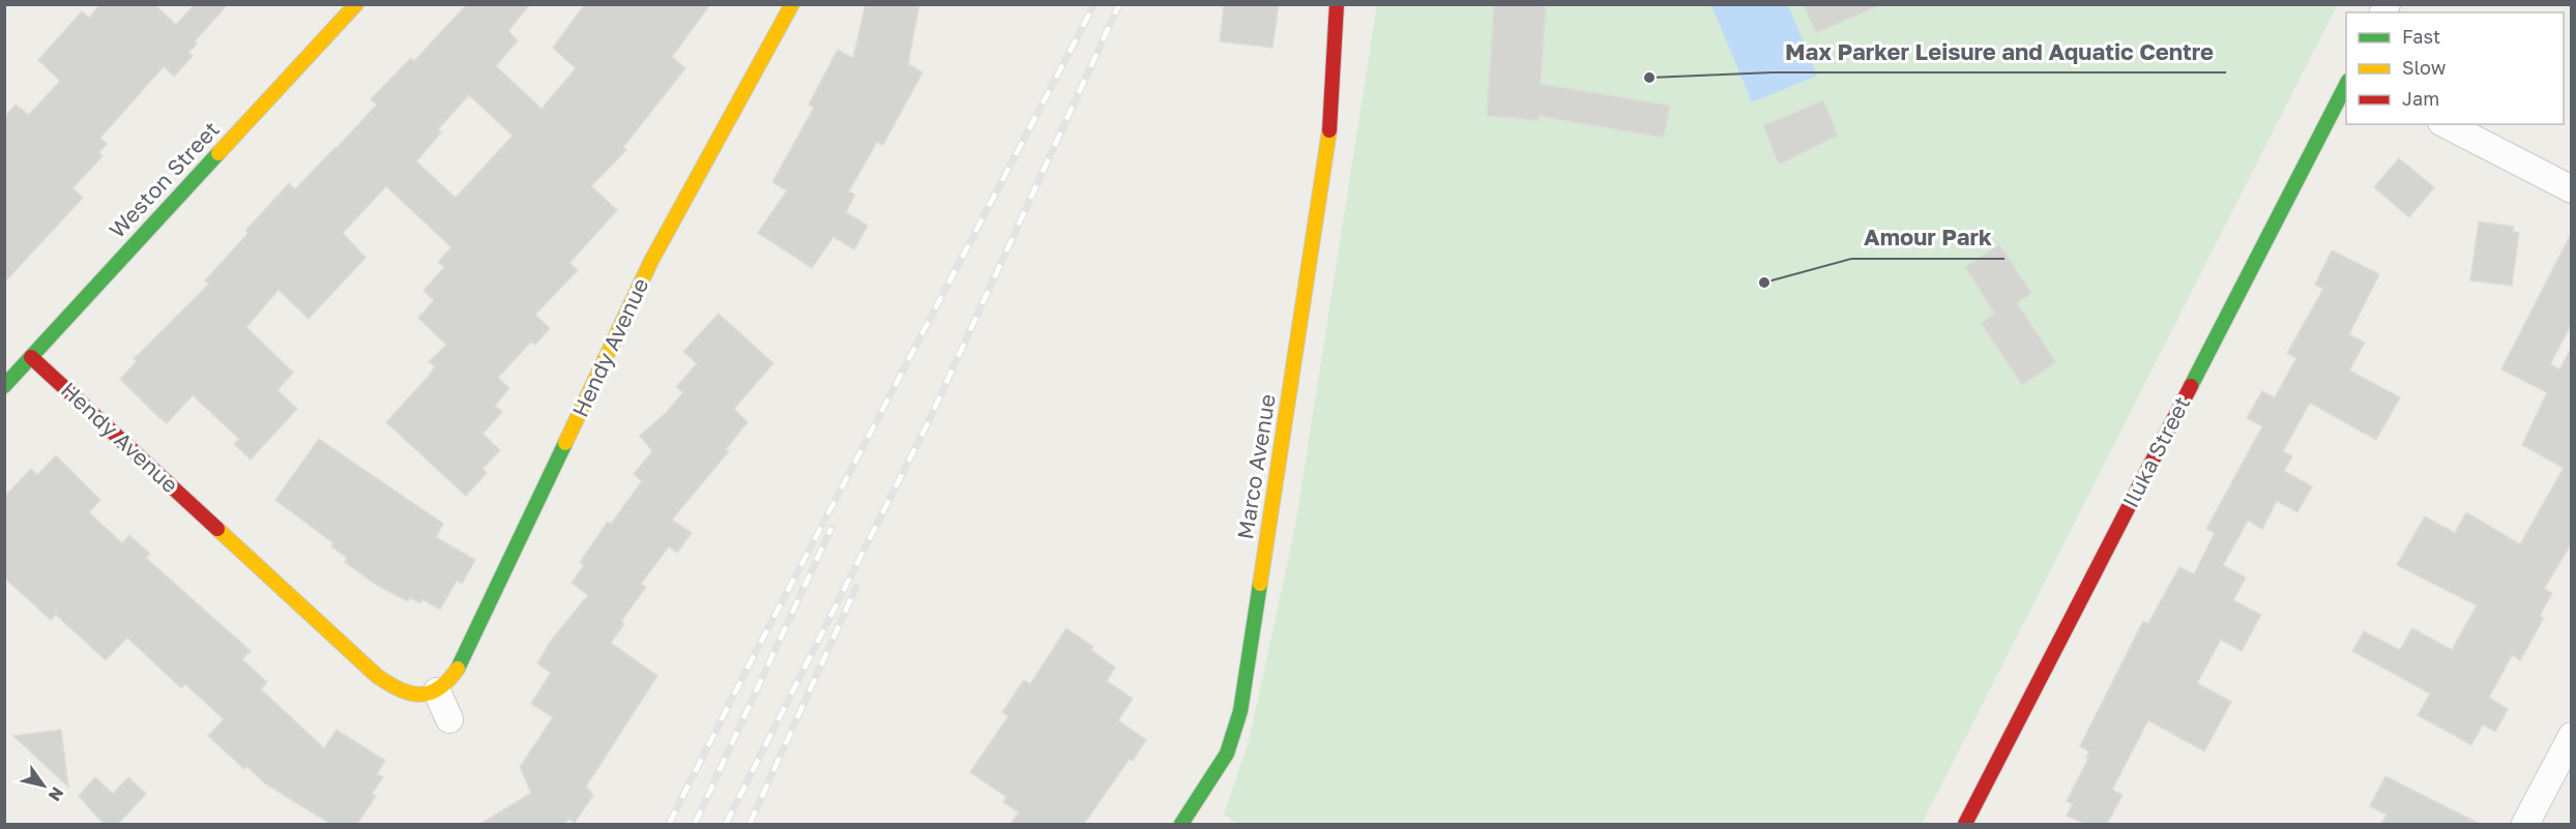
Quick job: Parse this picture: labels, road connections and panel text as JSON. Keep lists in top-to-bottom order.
{
  "streets": {
    "street": [
      "Weston Street",
      "Hendy Avenue",
      "Iluka Street",
      "Marco Avenue"
    ]
  },
  "crossings": [
    ["Weston Street", "Hendy Avenue"]
  ],
  "places": ["Max Parker Leisure and Aquatic Centre", "Amour Park"],
  "legend": ["Fast", "Slow", "Jam"],
  "north": "bottom right"
}
